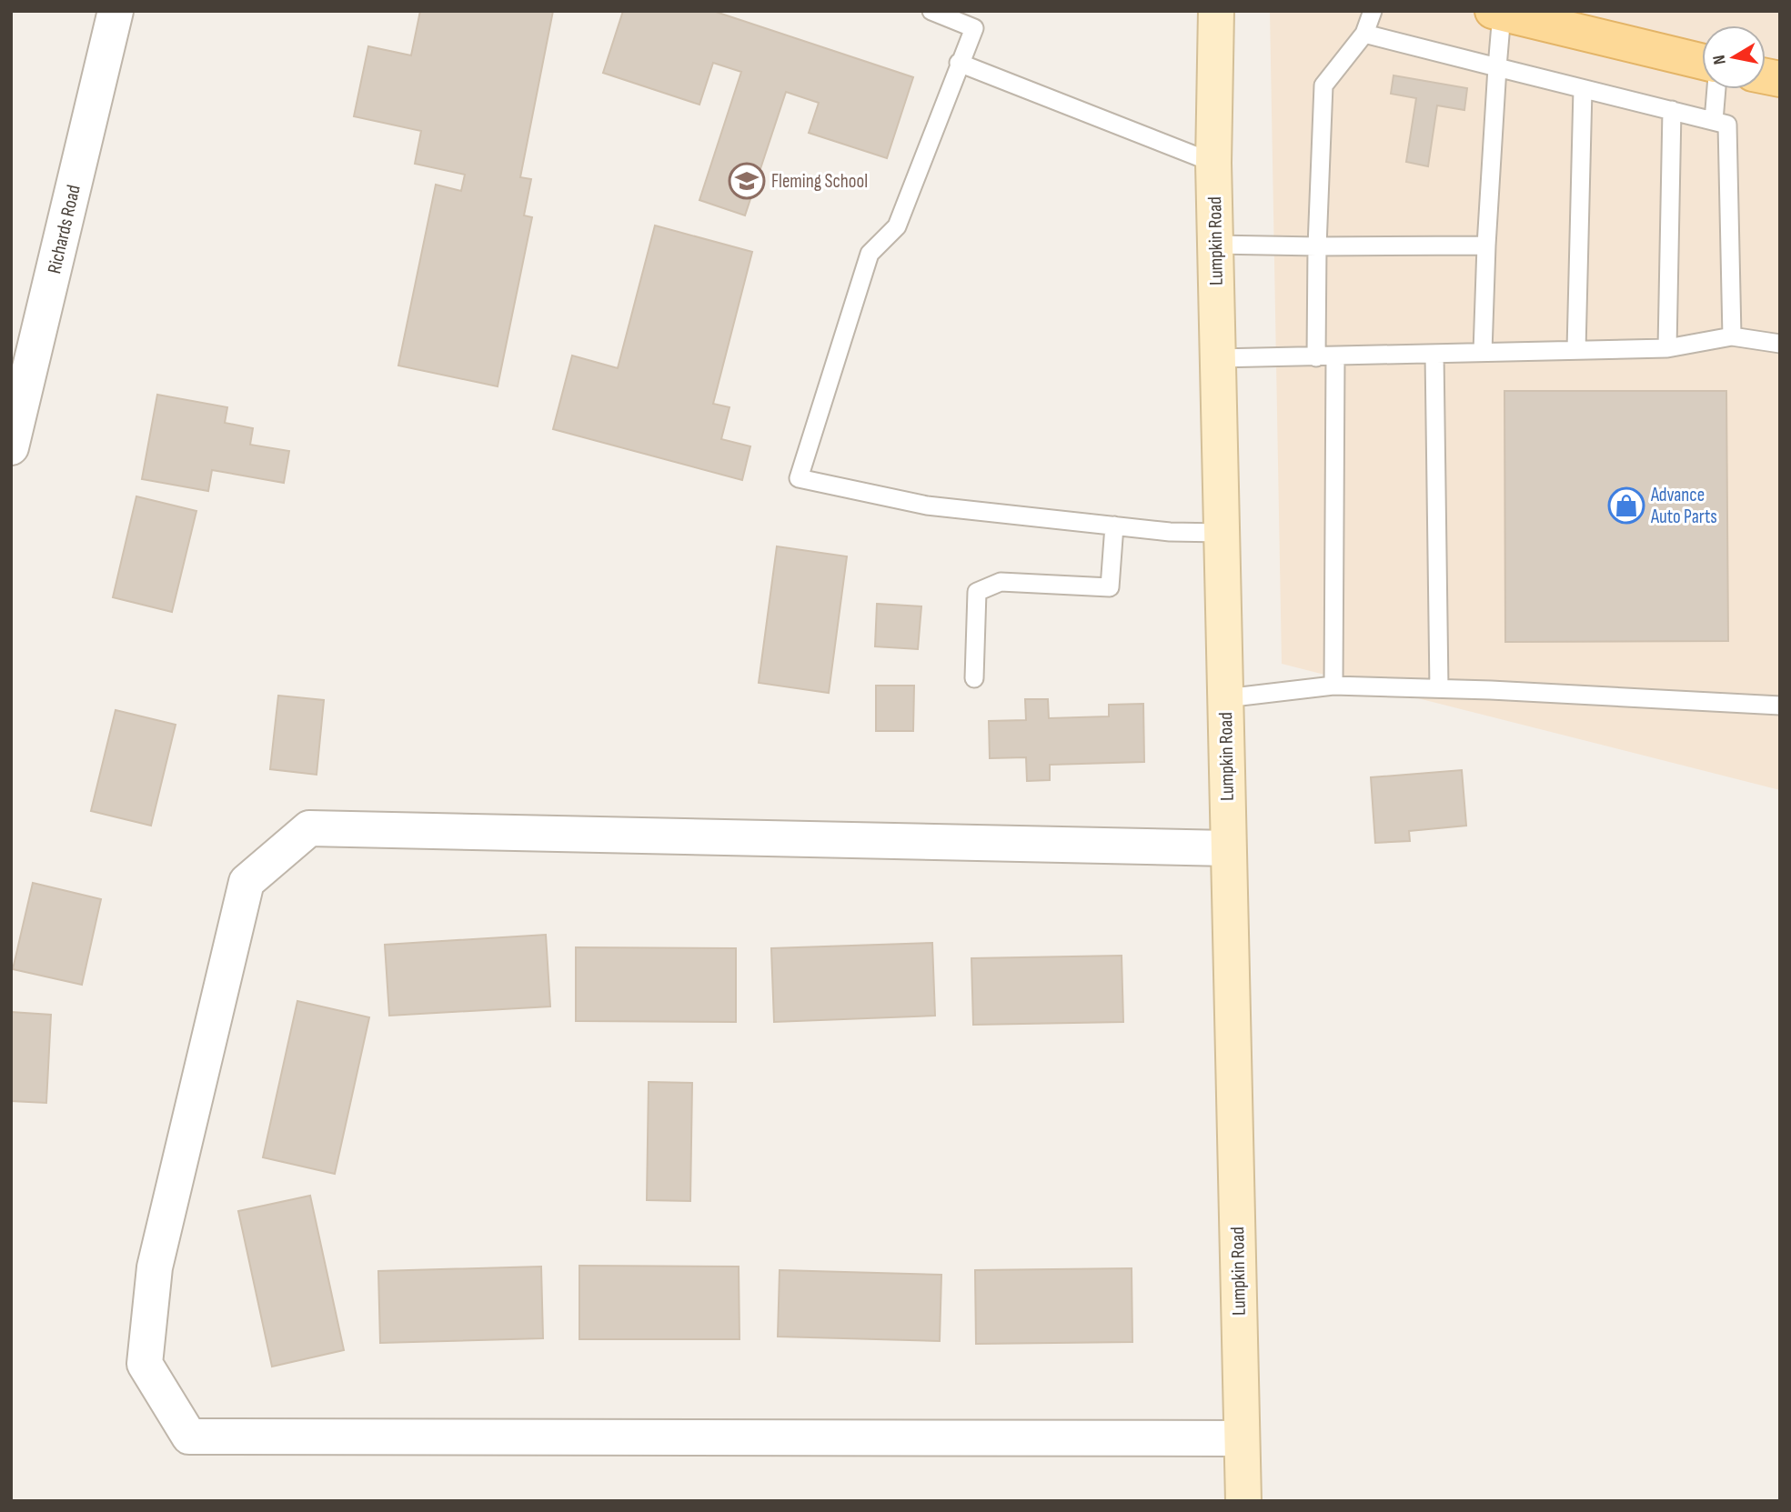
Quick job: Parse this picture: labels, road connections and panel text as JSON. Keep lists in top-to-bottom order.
{
  "streets": {
    "main road": ["Lumpkin Road"],
    "street": ["Richards Road"]
  },
  "places": {
    "school or university": ["Fleming School"],
    "shop": ["Advance Auto Parts"]
  },
  "north": "left"
}
